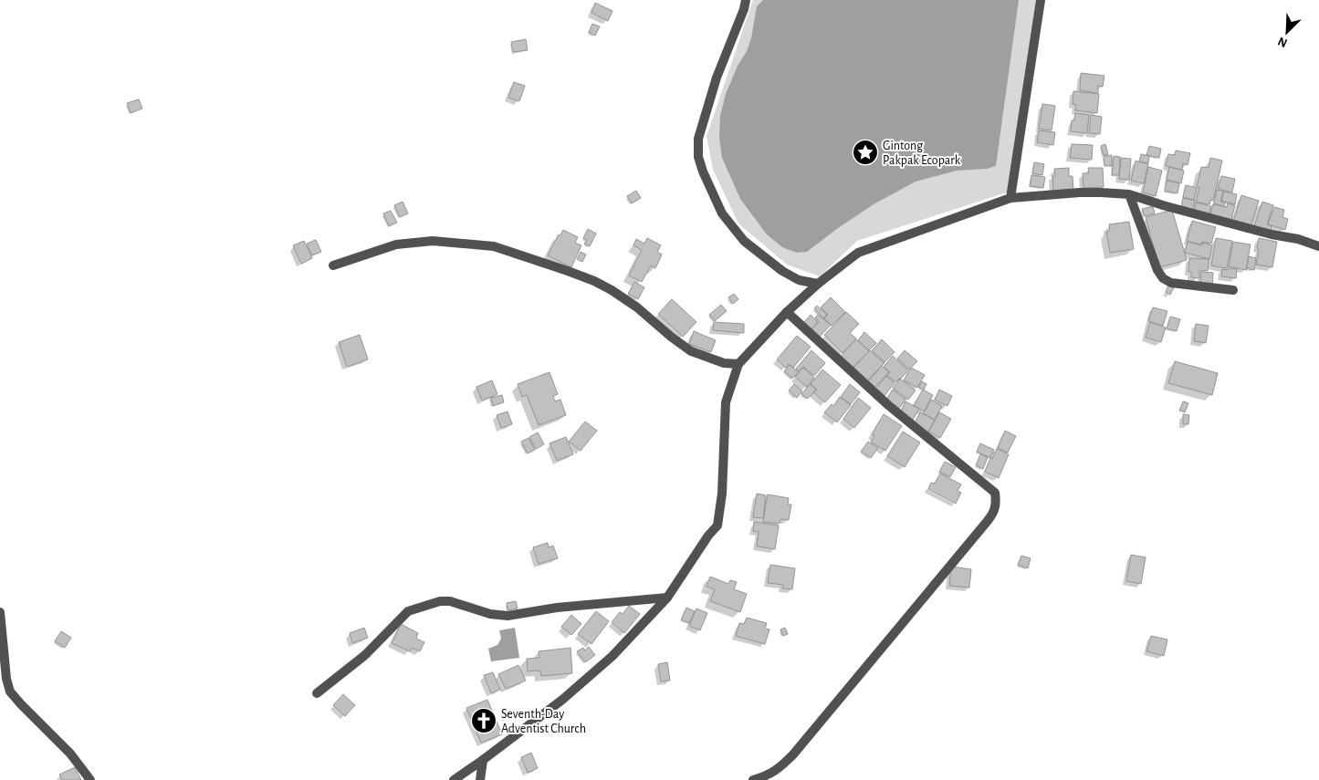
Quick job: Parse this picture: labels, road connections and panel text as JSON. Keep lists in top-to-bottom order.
{
  "places": {
    "place": ["Gintong Pakpak Ecopark"],
    "church": ["Seventh-Day Adventist Church"]
  },
  "north": "bottom left"
}
